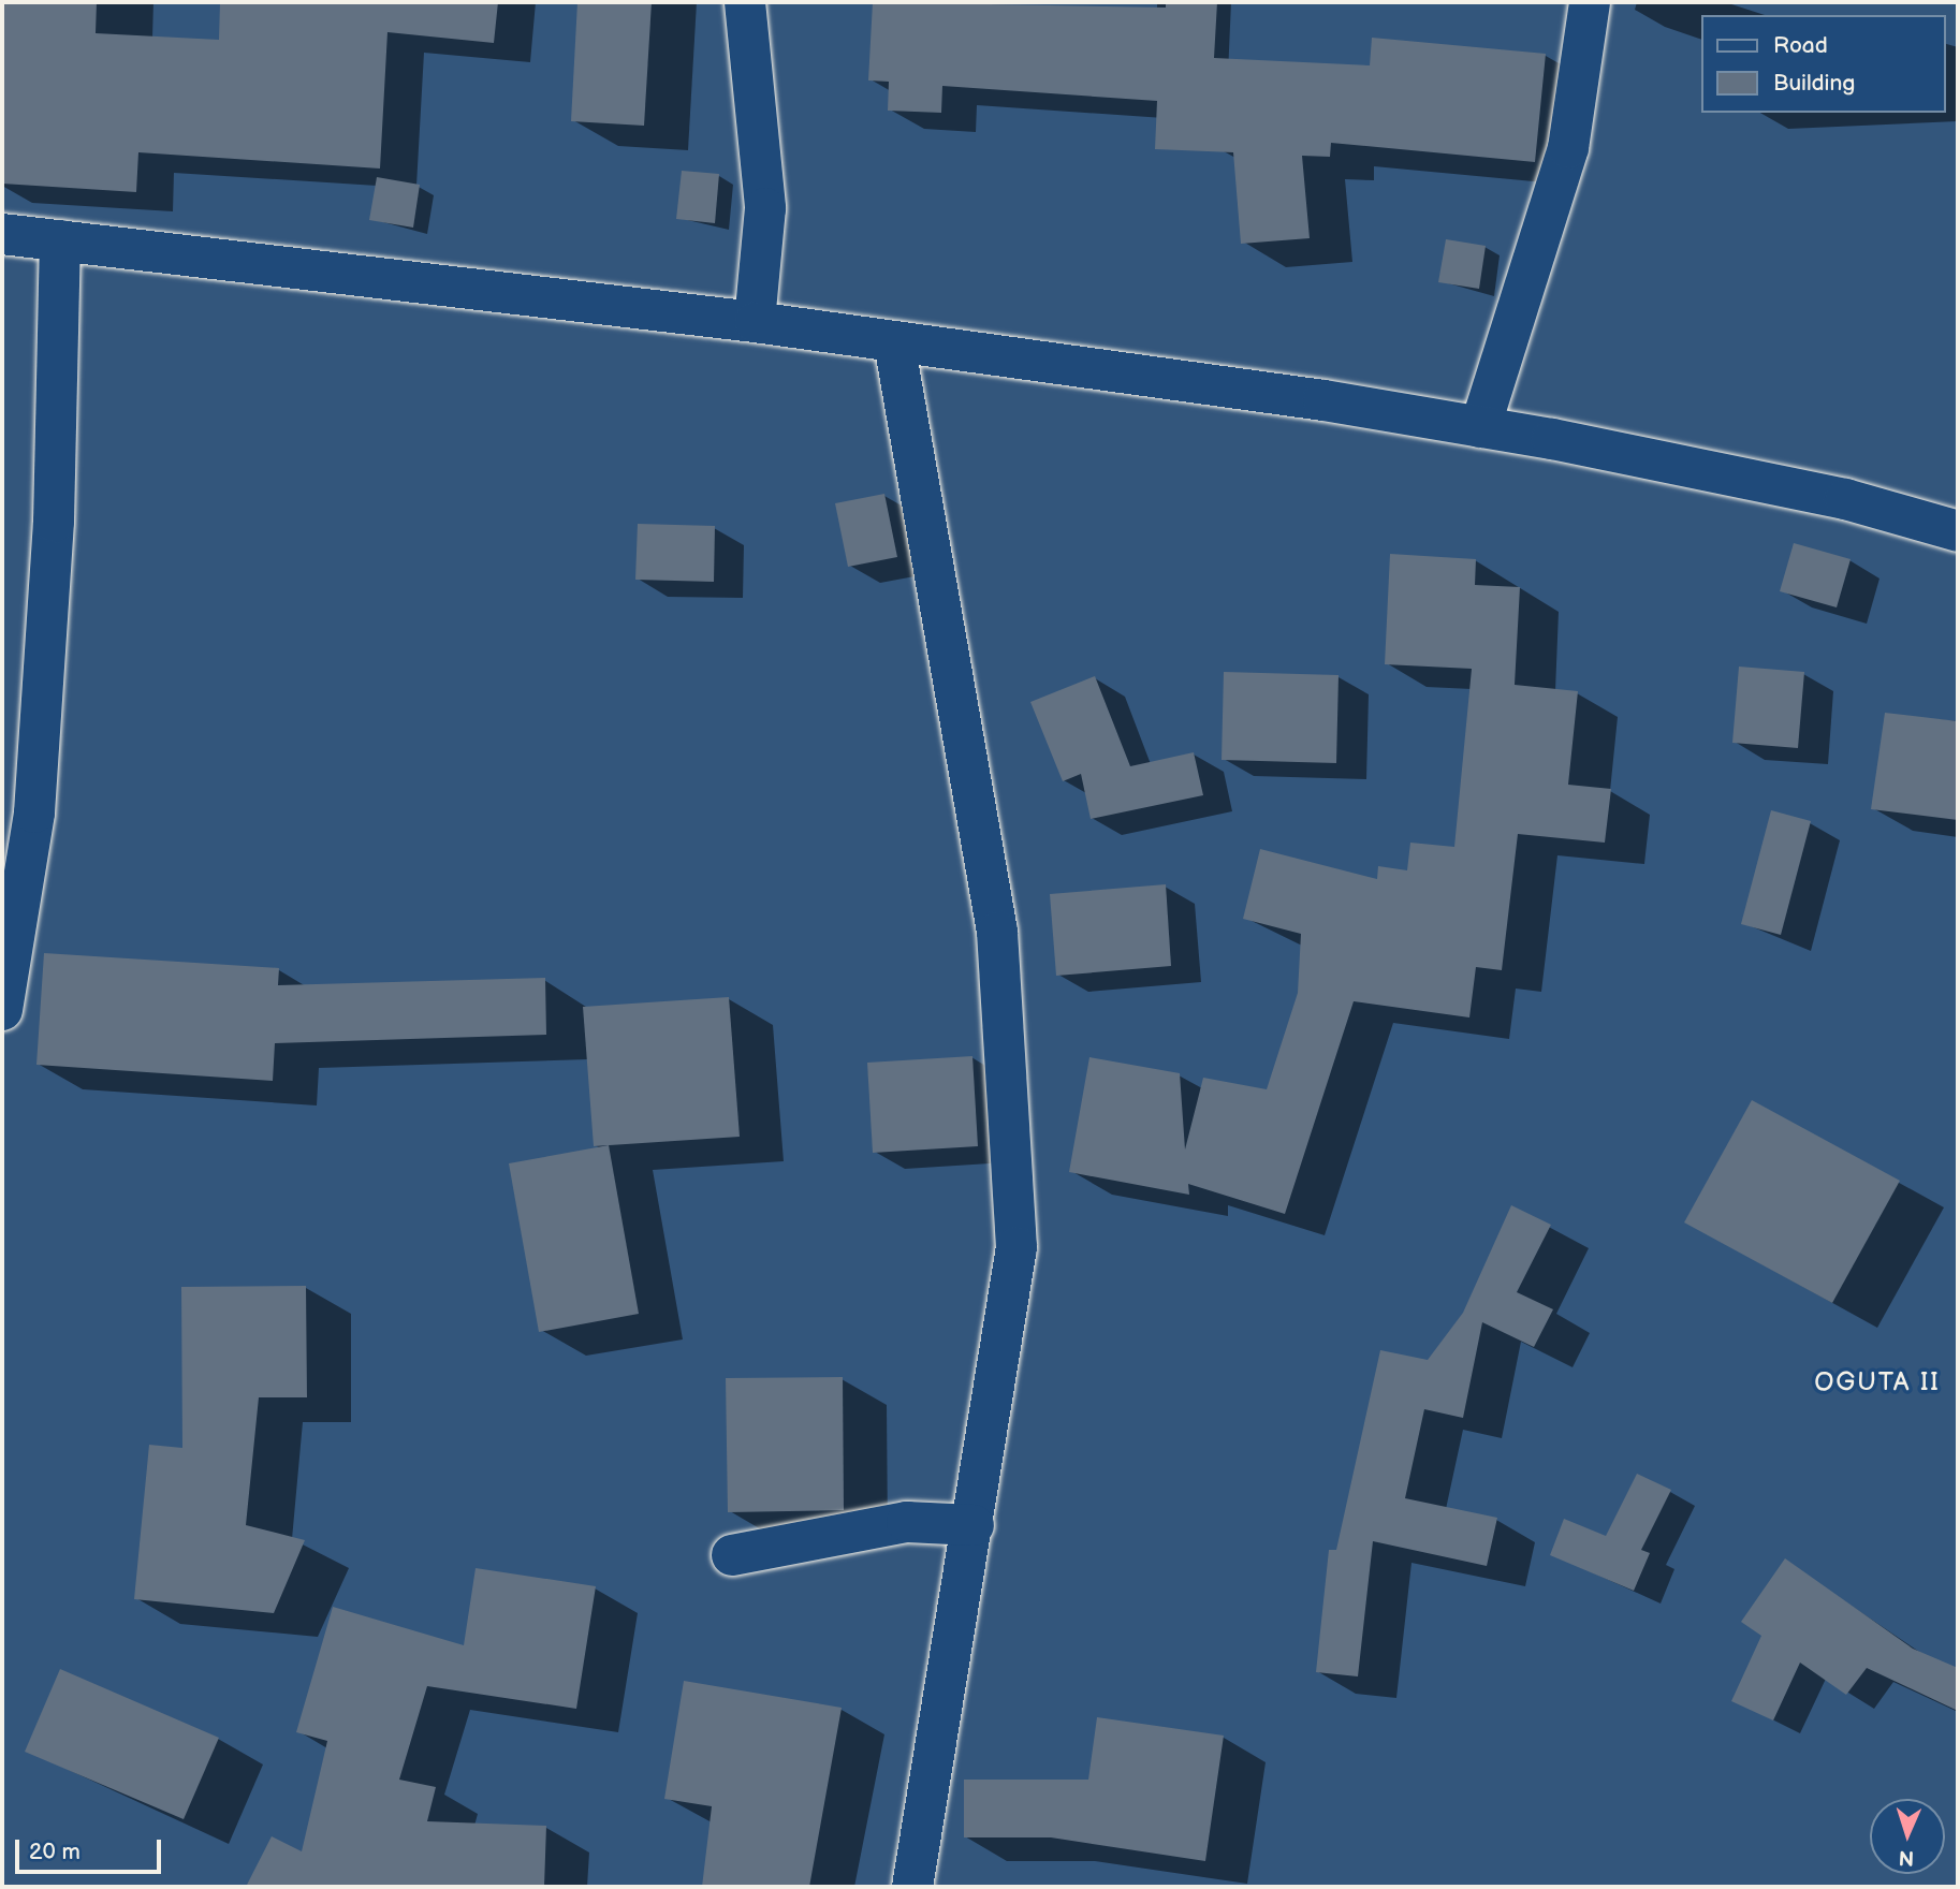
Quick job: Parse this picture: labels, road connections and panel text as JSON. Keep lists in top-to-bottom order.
{
  "districts": ["OGUTA II"],
  "legend": ["Road", "Building"],
  "scale_bar": "20 m",
  "north": "bottom"
}
